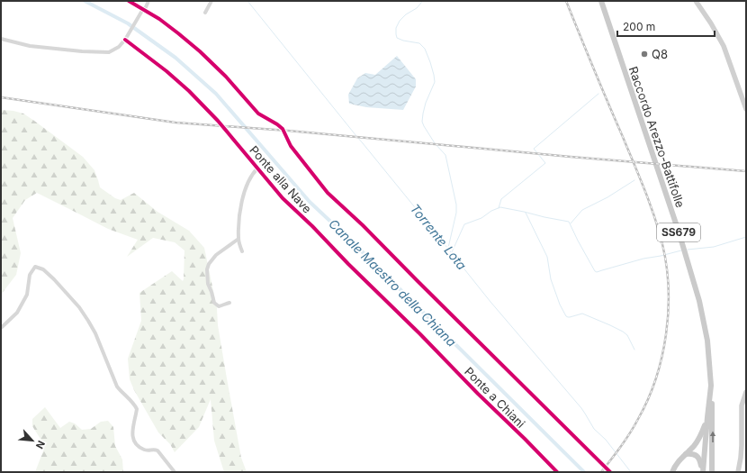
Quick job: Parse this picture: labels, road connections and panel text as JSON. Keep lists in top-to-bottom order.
{
  "streets": {
    "main road": ["Raccordo Arezzo-Battifolle", "SS679"],
    "street": ["Ponte alla Nave", "Ponte a Chiani"]
  },
  "crossings": [
    ["Ponte alla Nave", "Ponte a Chiani"]
  ],
  "water": ["Torrente Lota", "Canale Maestro della Chiana"],
  "places": ["Q8"],
  "scale_bar": "200 m",
  "north": "bottom right"
}
